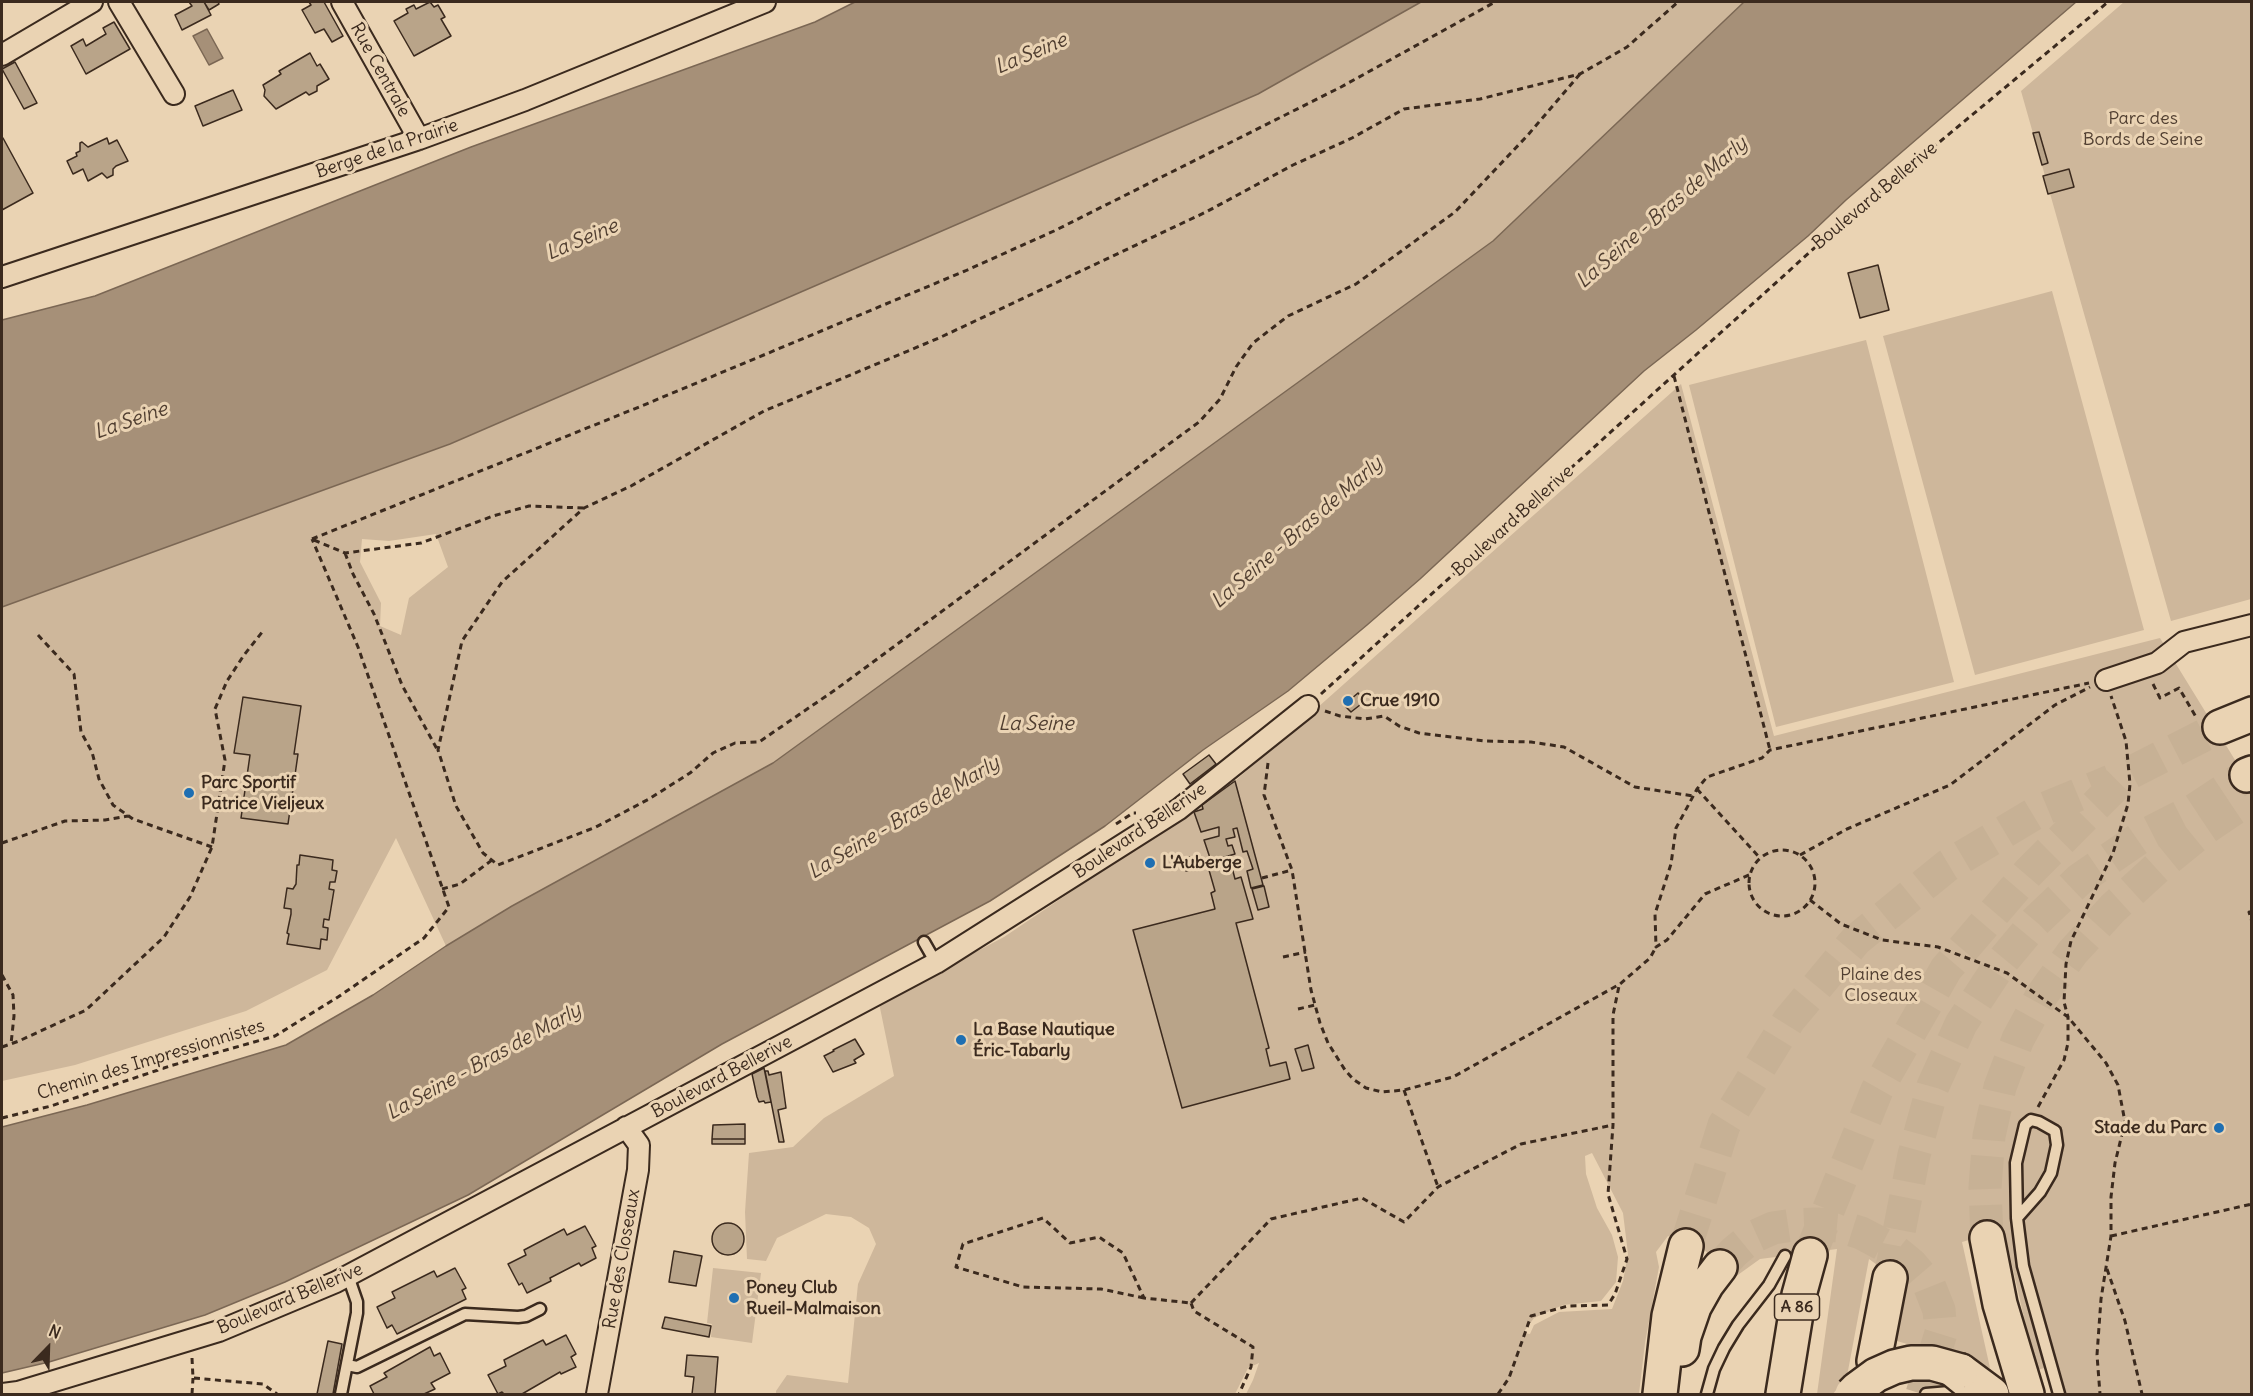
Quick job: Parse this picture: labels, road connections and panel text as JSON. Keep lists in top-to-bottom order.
{
  "streets": {
    "highway": ["A 86"],
    "street": [
      "Rue Centrale",
      "Berge de la Prairie",
      "Boulevard Bellerive",
      "Rue des Closeaux"
    ],
    "path": ["Chemin des Impressionnistes"]
  },
  "crossings": [
    ["Rue Centrale", "Berge de la Prairie"],
    ["Boulevard Bellerive", "Rue des Closeaux"]
  ],
  "water": ["La Seine", "La Seine - Bras de Marly"],
  "parks": ["Parc des Bords de Seine", "Plaine des Closeaux"],
  "places": [
    "Crue 1910",
    "Parc Sportif Patrice Vieljeux",
    "L'Auberge",
    "La Base Nautique Éric-Tabarly",
    "Stade du Parc",
    "Poney Club Rueil-Malmaison"
  ],
  "north": "top right"
}
